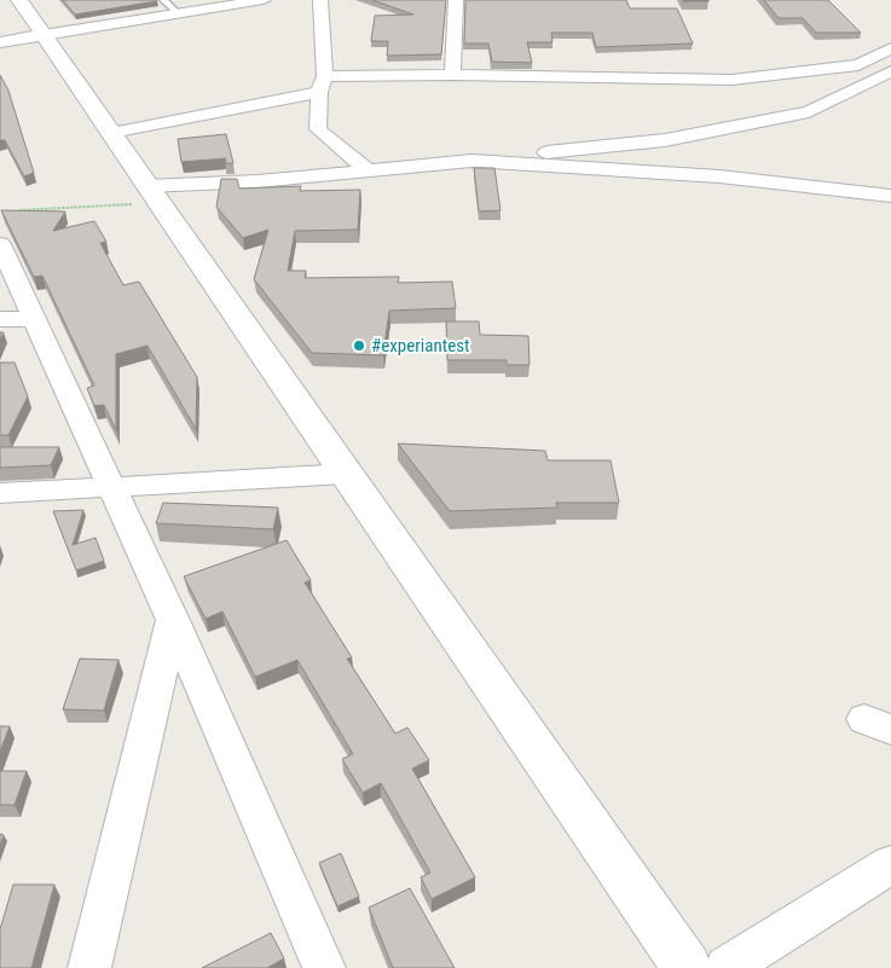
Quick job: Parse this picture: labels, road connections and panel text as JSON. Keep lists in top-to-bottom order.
{
  "places": ["#experiantest"]
}
